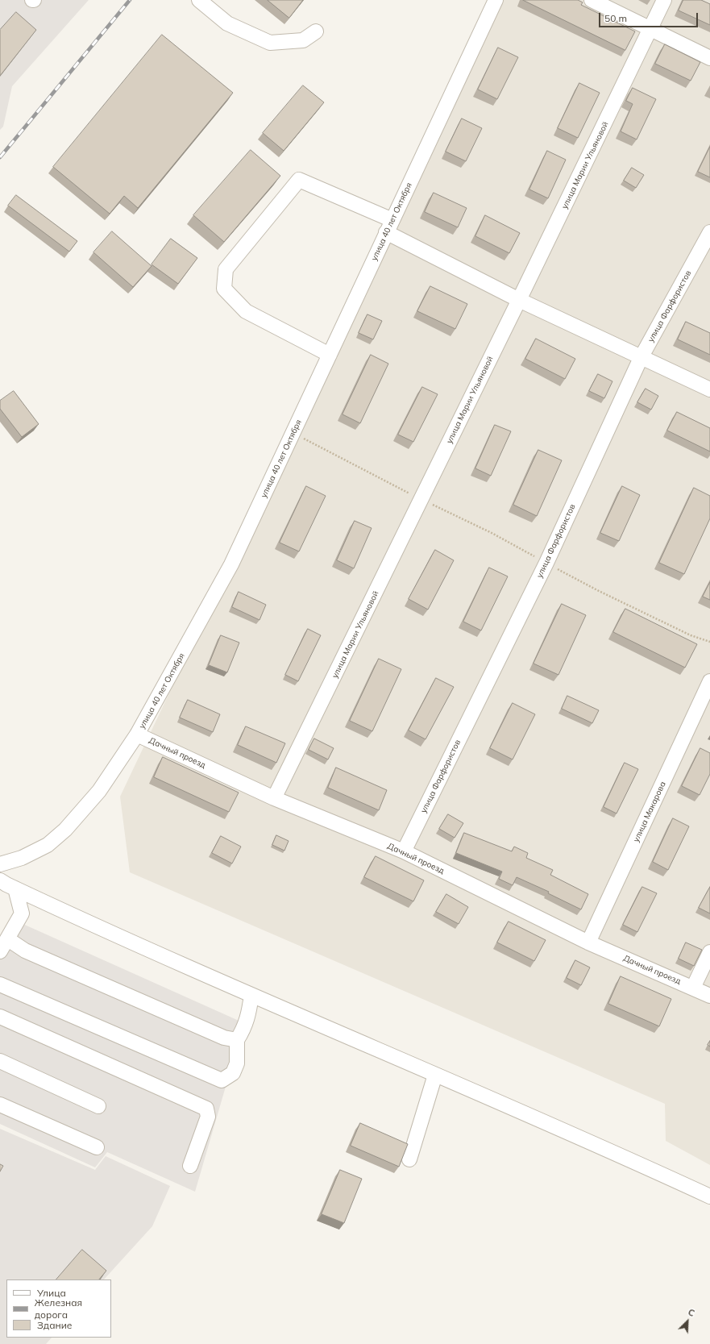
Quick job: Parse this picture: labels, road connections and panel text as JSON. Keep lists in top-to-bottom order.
{
  "streets": {
    "street": [
      "улица Марии Ульяновой",
      "улица 40 лет Октября",
      "улица Фарфористов",
      "Дачный проезд",
      "улица Макарова"
    ]
  },
  "crossings": [
    ["улица Марии Ульяновой", "Дачный проезд"],
    ["улица 40 лет Октября", "Дачный проезд"],
    ["улица Фарфористов", "Дачный проезд"],
    ["Дачный проезд", "улица Макарова"]
  ],
  "legend": ["Улица", "Железная дорога", "Здание"],
  "scale_bar": "50 m",
  "north": "top right"
}
